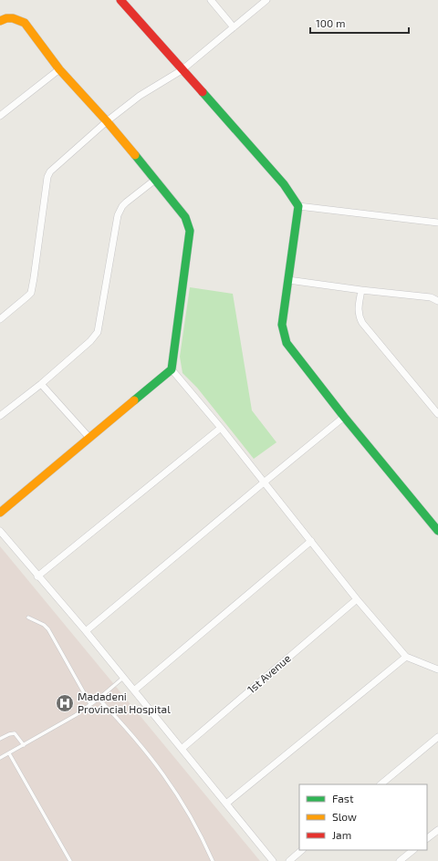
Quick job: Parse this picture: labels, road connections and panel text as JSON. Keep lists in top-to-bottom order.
{
  "streets": {
    "street": ["1st Avenue"]
  },
  "places": {
    "hospital": ["Madadeni Provincial Hospital"]
  },
  "legend": ["Fast", "Slow", "Jam"],
  "scale_bar": "100 m"
}
